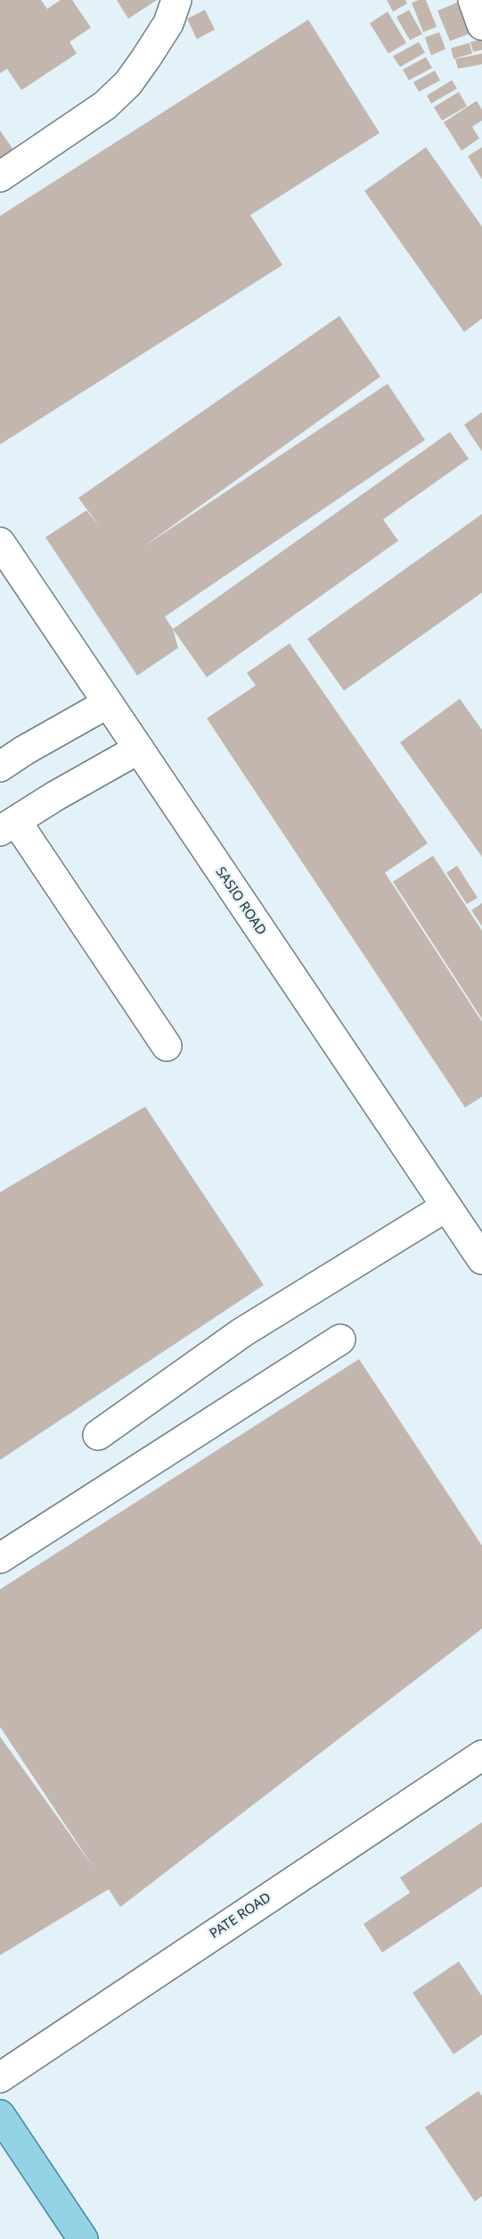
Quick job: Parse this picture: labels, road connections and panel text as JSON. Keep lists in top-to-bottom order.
{
  "streets": {
    "street": ["SASIO ROAD", "PATE ROAD"]
  }
}
